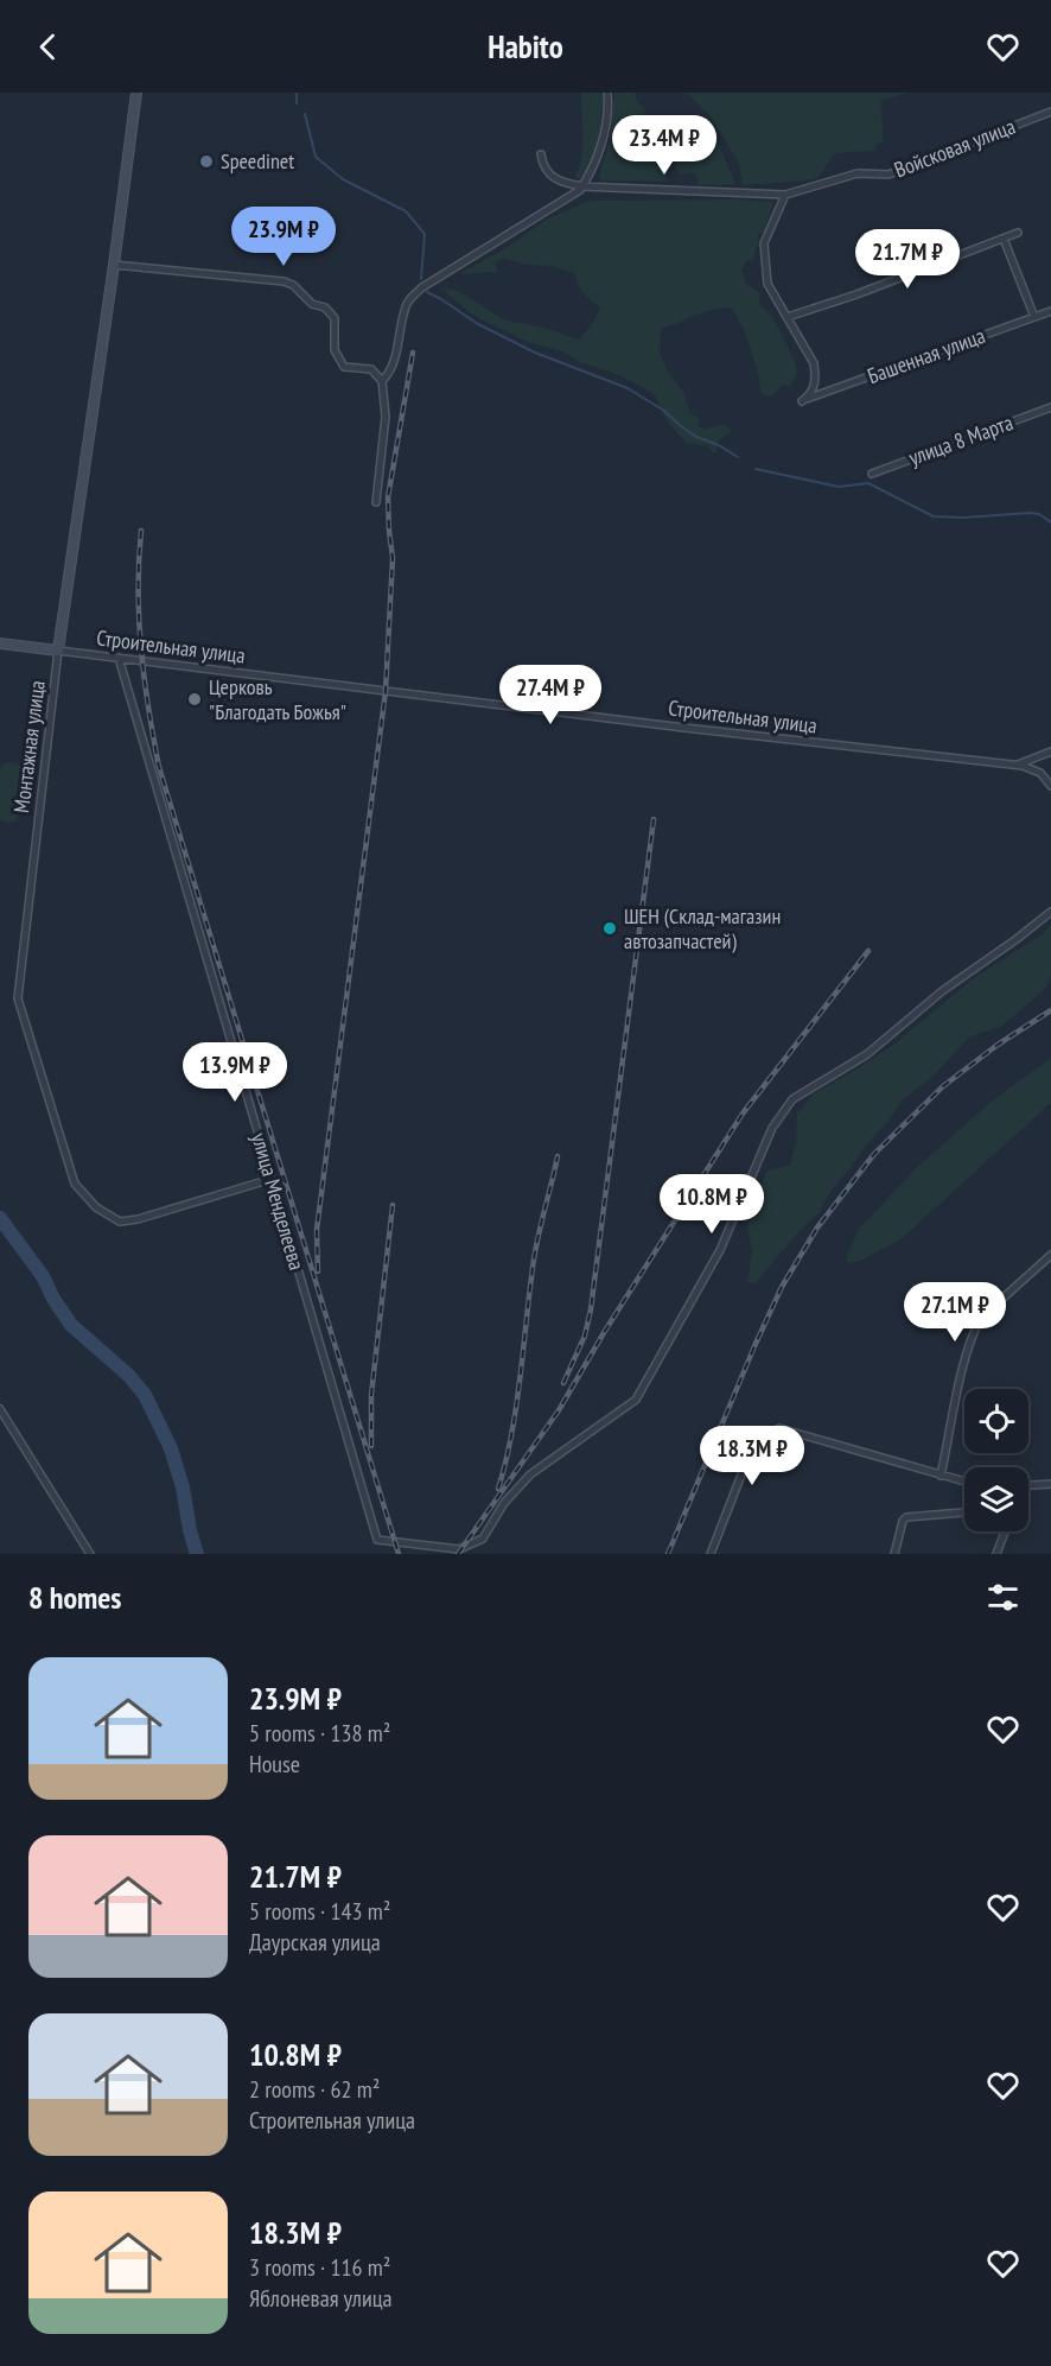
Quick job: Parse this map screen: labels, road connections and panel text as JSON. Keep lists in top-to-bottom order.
{
  "streets": {
    "street": [
      "Войсковая улица",
      "Башенная улица",
      "улица 8 Марта",
      "Строительная улица",
      "Монтажная улица",
      "улица Менделеева"
    ]
  },
  "crossings": [
    ["Строительная улица", "Монтажная улица"],
    ["Строительная улица", "улица Менделеева"],
    ["Монтажная улица", "улица Менделеева"]
  ],
  "places": ["Speedinet", "Церковь \"Благодать Божья\"", "ШЕН (Склад-магазин автозапчастей)"],
  "page": {
    "header": "Habito",
    "price": [
      "23.4M ₽",
      "23.9M ₽",
      "21.7M ₽",
      "27.4M ₽",
      "13.9M ₽",
      "10.8M ₽",
      "27.1M ₽",
      "18.3M ₽"
    ],
    "heading": "8 homes",
    "list": [
      {
        "name": "23.9M ₽",
        "note": "5 rooms · 138 m² · House"
      },
      {
        "name": "21.7M ₽",
        "note": "5 rooms · 143 m² · Даурская улица"
      },
      {
        "name": "10.8M ₽",
        "note": "2 rooms · 62 m² · Строительная улица"
      },
      {
        "name": "18.3M ₽",
        "note": "3 rooms · 116 m² · Яблоневая улица"
      }
    ]
  }
}
